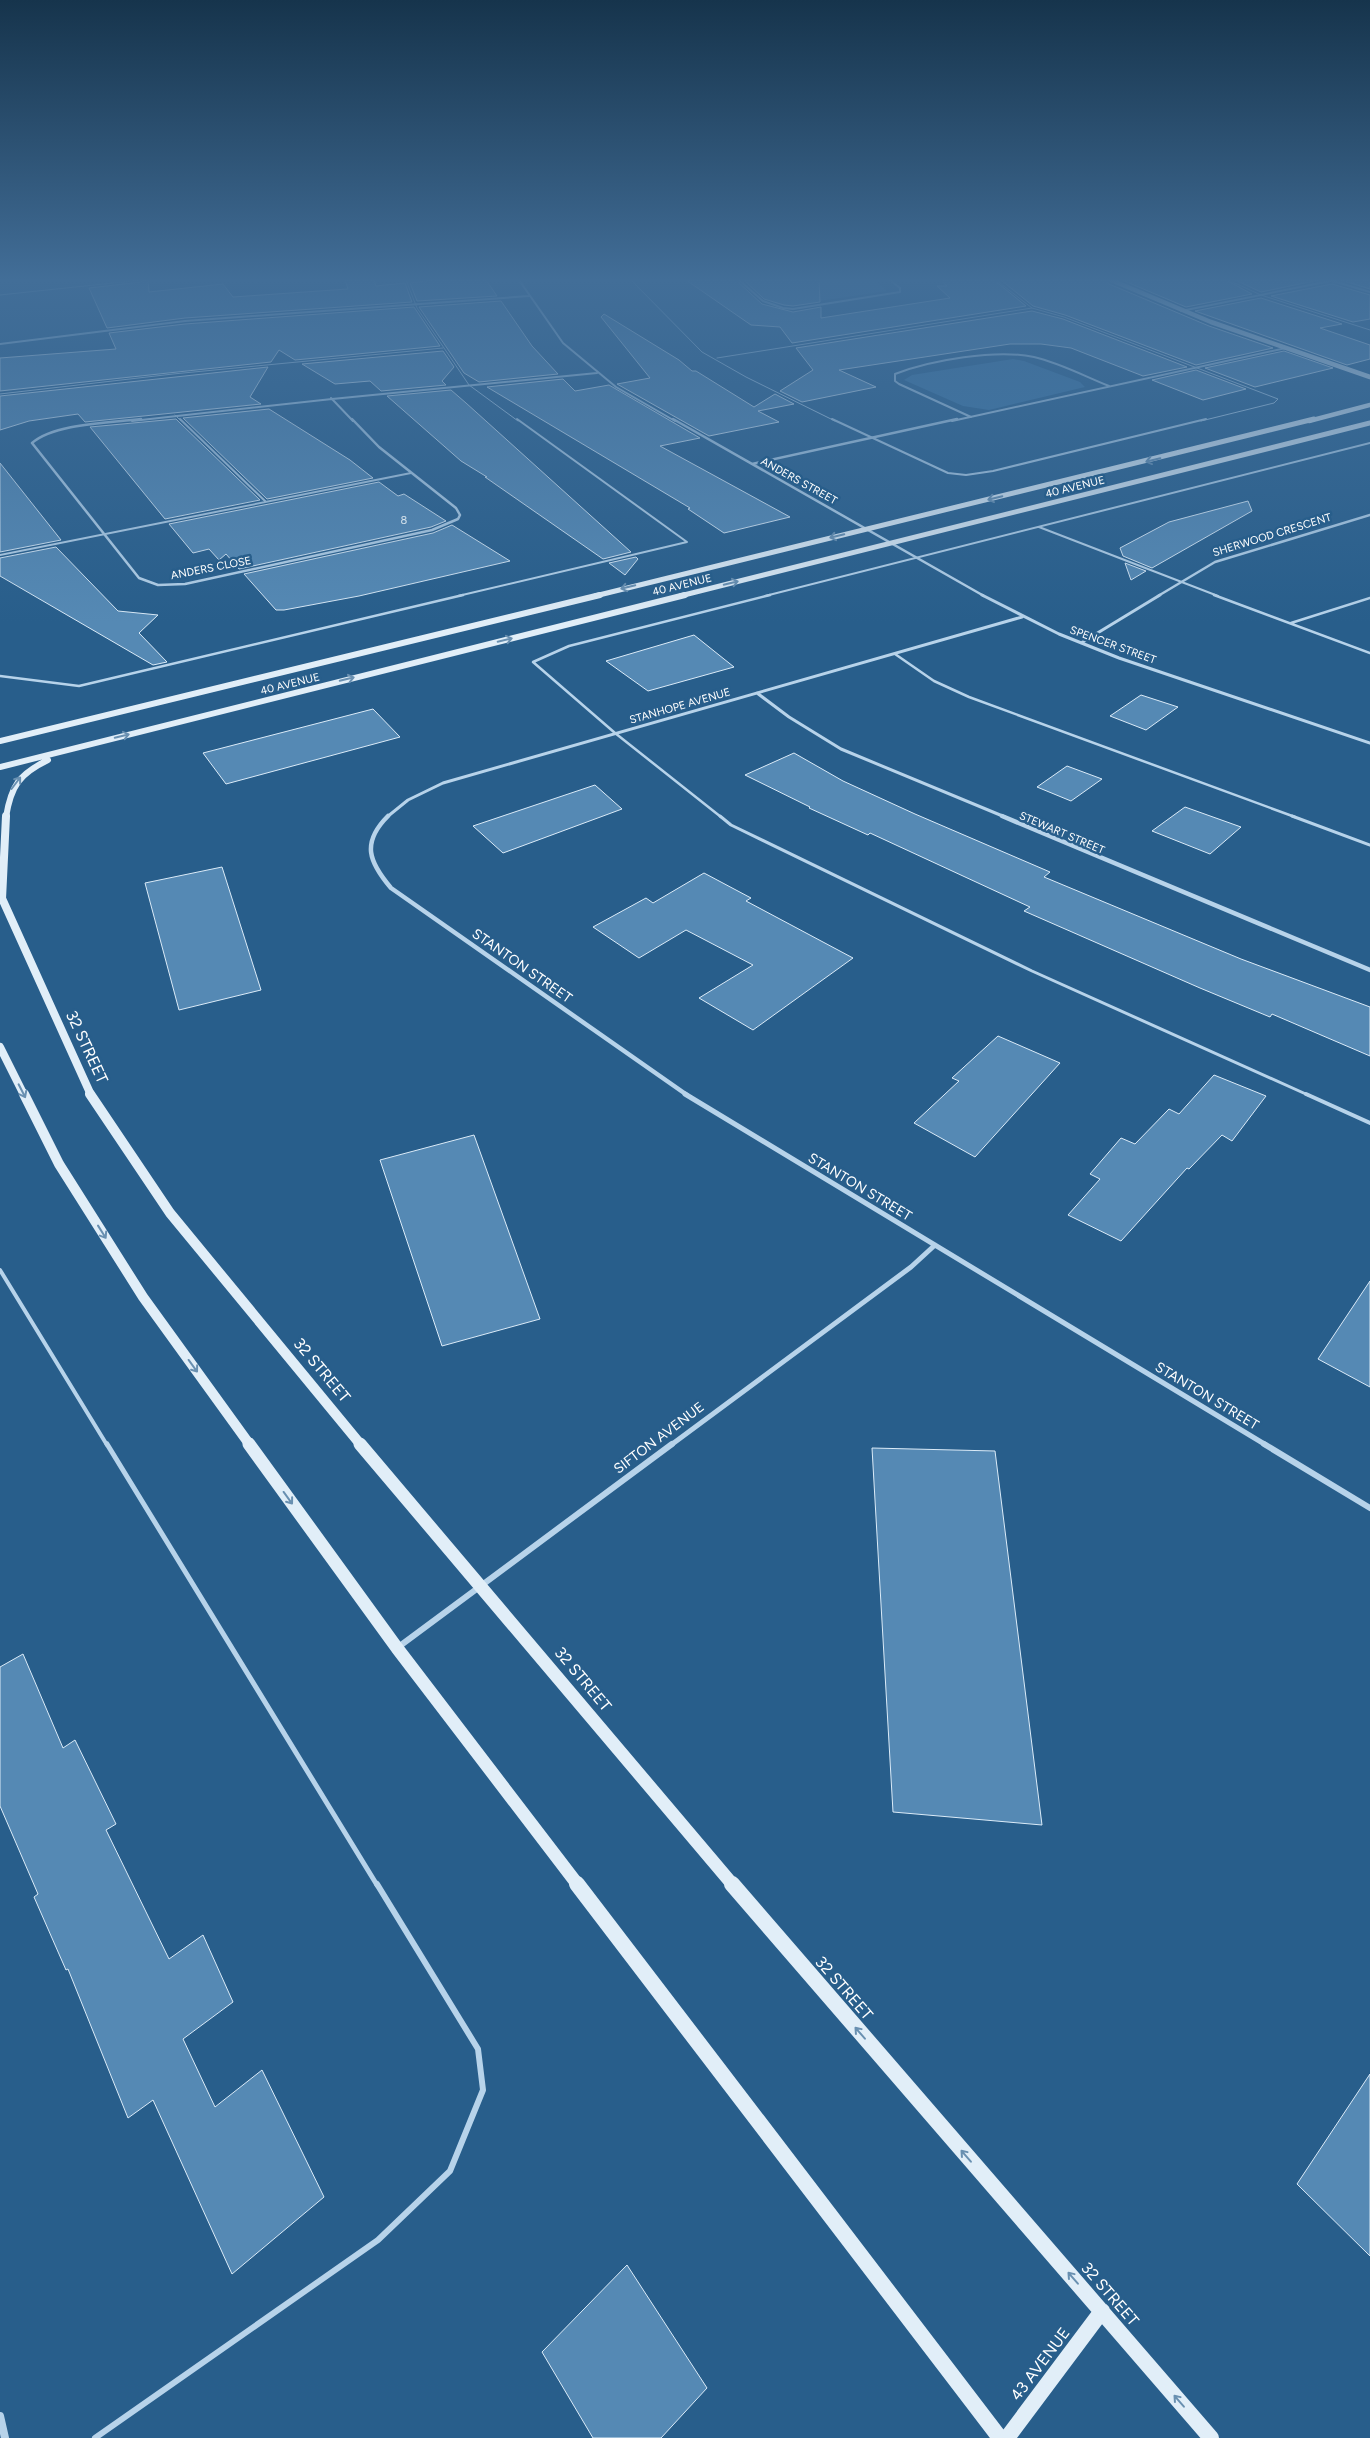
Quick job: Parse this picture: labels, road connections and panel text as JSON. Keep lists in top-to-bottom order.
{
  "streets": {
    "main road": ["40 AVENUE", "32 STREET", "43 AVENUE"],
    "street": [
      "ANDERS STREET",
      "SHERWOOD CRESCENT",
      "ANDERS CLOSE",
      "SPENCER STREET",
      "STANHOPE AVENUE",
      "STEWART STREET",
      "STANTON STREET",
      "SIFTON AVENUE"
    ]
  },
  "crossings": [
    ["ANDERS STREET", "40 AVENUE"],
    ["ANDERS STREET", "SPENCER STREET"],
    ["40 AVENUE", "SPENCER STREET"],
    ["SHERWOOD CRESCENT", "SPENCER STREET"],
    ["SPENCER STREET", "STANHOPE AVENUE"],
    ["STANHOPE AVENUE", "STEWART STREET"],
    ["STANHOPE AVENUE", "STANTON STREET"],
    ["STANTON STREET", "SIFTON AVENUE"],
    ["32 STREET", "SIFTON AVENUE"],
    ["32 STREET", "43 AVENUE"]
  ],
  "one_way": ["32 STREET"],
  "house_numbers": ["8"]
}
